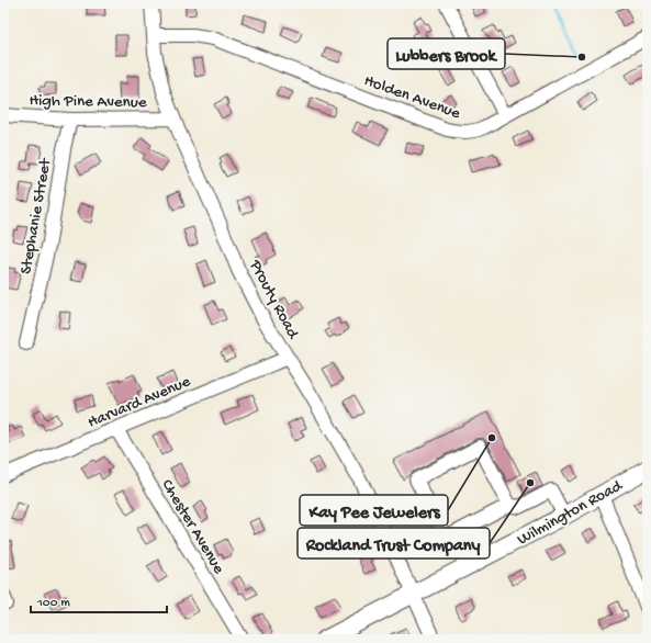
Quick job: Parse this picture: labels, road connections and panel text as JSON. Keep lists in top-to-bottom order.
{
  "streets": {
    "main road": ["Wilmington Road"],
    "street": [
      "Holden Avenue",
      "High Pine Avenue",
      "Stephanie Street",
      "Prouty Road",
      "Harvard Avenue",
      "Chester Avenue"
    ]
  },
  "crossings": [
    ["Holden Avenue", "Prouty Road"],
    ["High Pine Avenue", "Stephanie Street"],
    ["High Pine Avenue", "Prouty Road"],
    ["Prouty Road", "Harvard Avenue"],
    ["Prouty Road", "Wilmington Road"],
    ["Harvard Avenue", "Chester Avenue"]
  ],
  "places": ["Lubbers Brook", "Kay Pee Jewelers", "Rockland Trust Company"],
  "scale_bar": "100 m"
}
